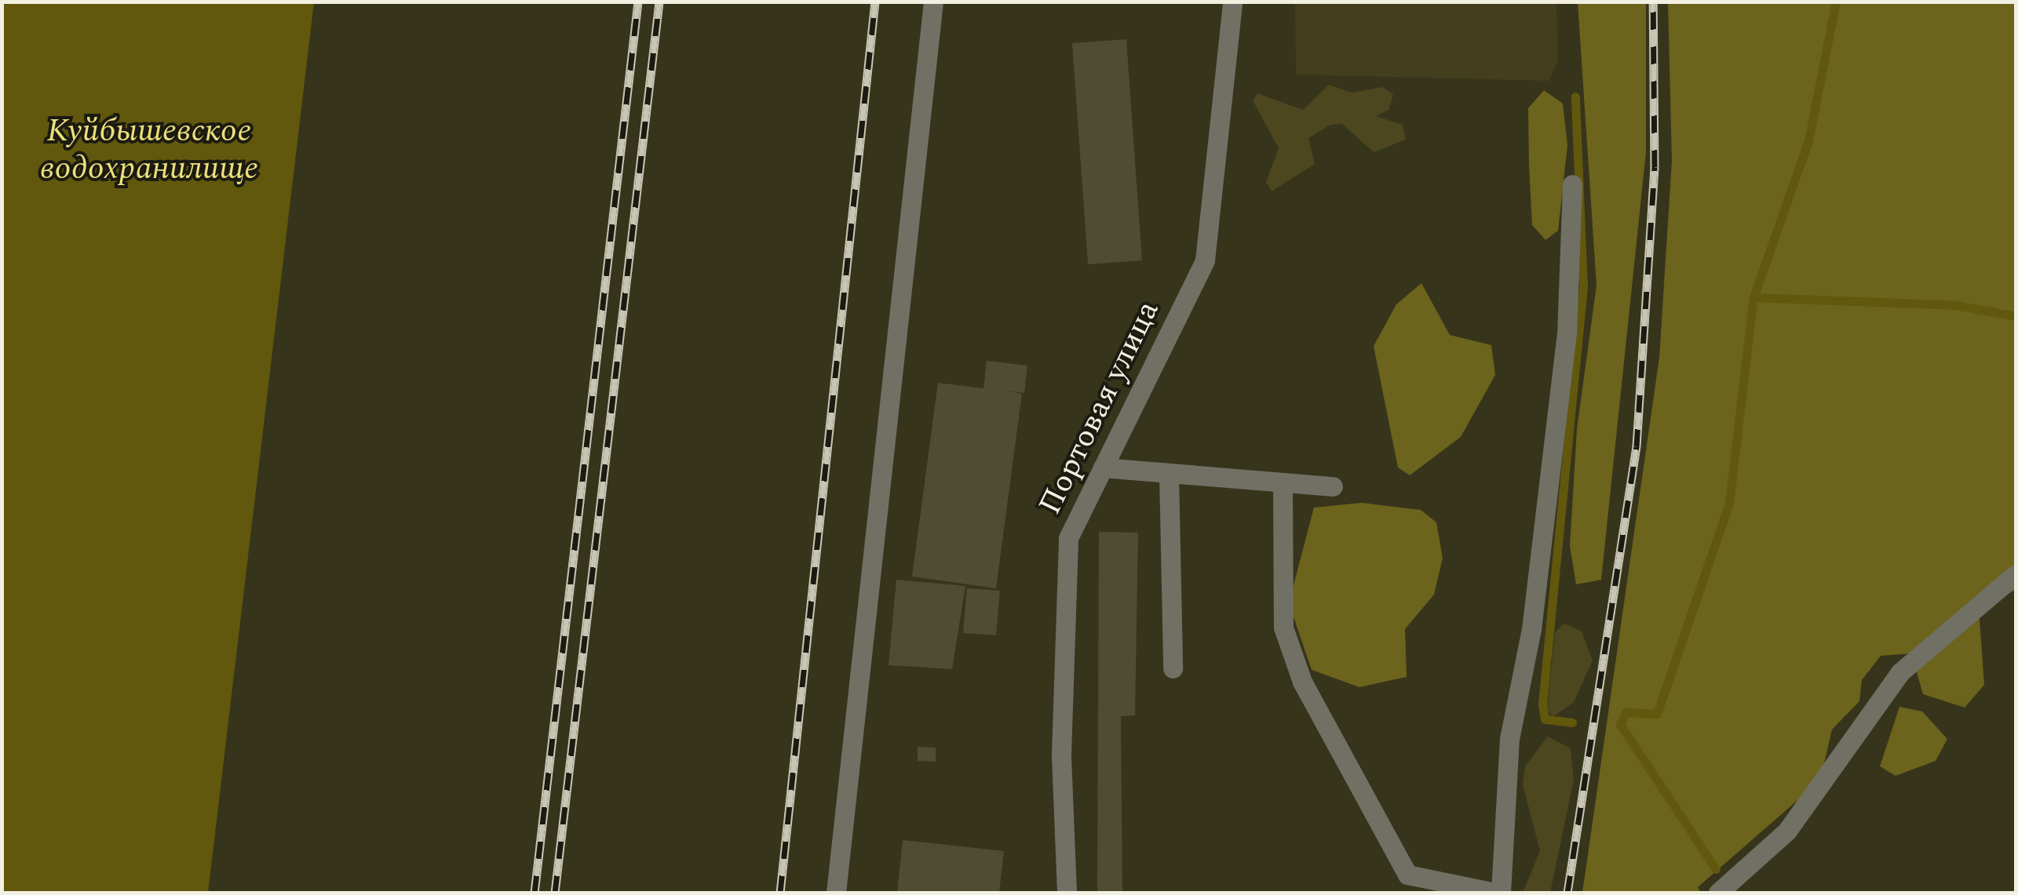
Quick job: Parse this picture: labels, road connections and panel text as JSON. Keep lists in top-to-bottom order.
{
  "streets": {
    "street": ["Портовая улица"]
  },
  "water": ["Куйбышевское водохранилище"]
}
